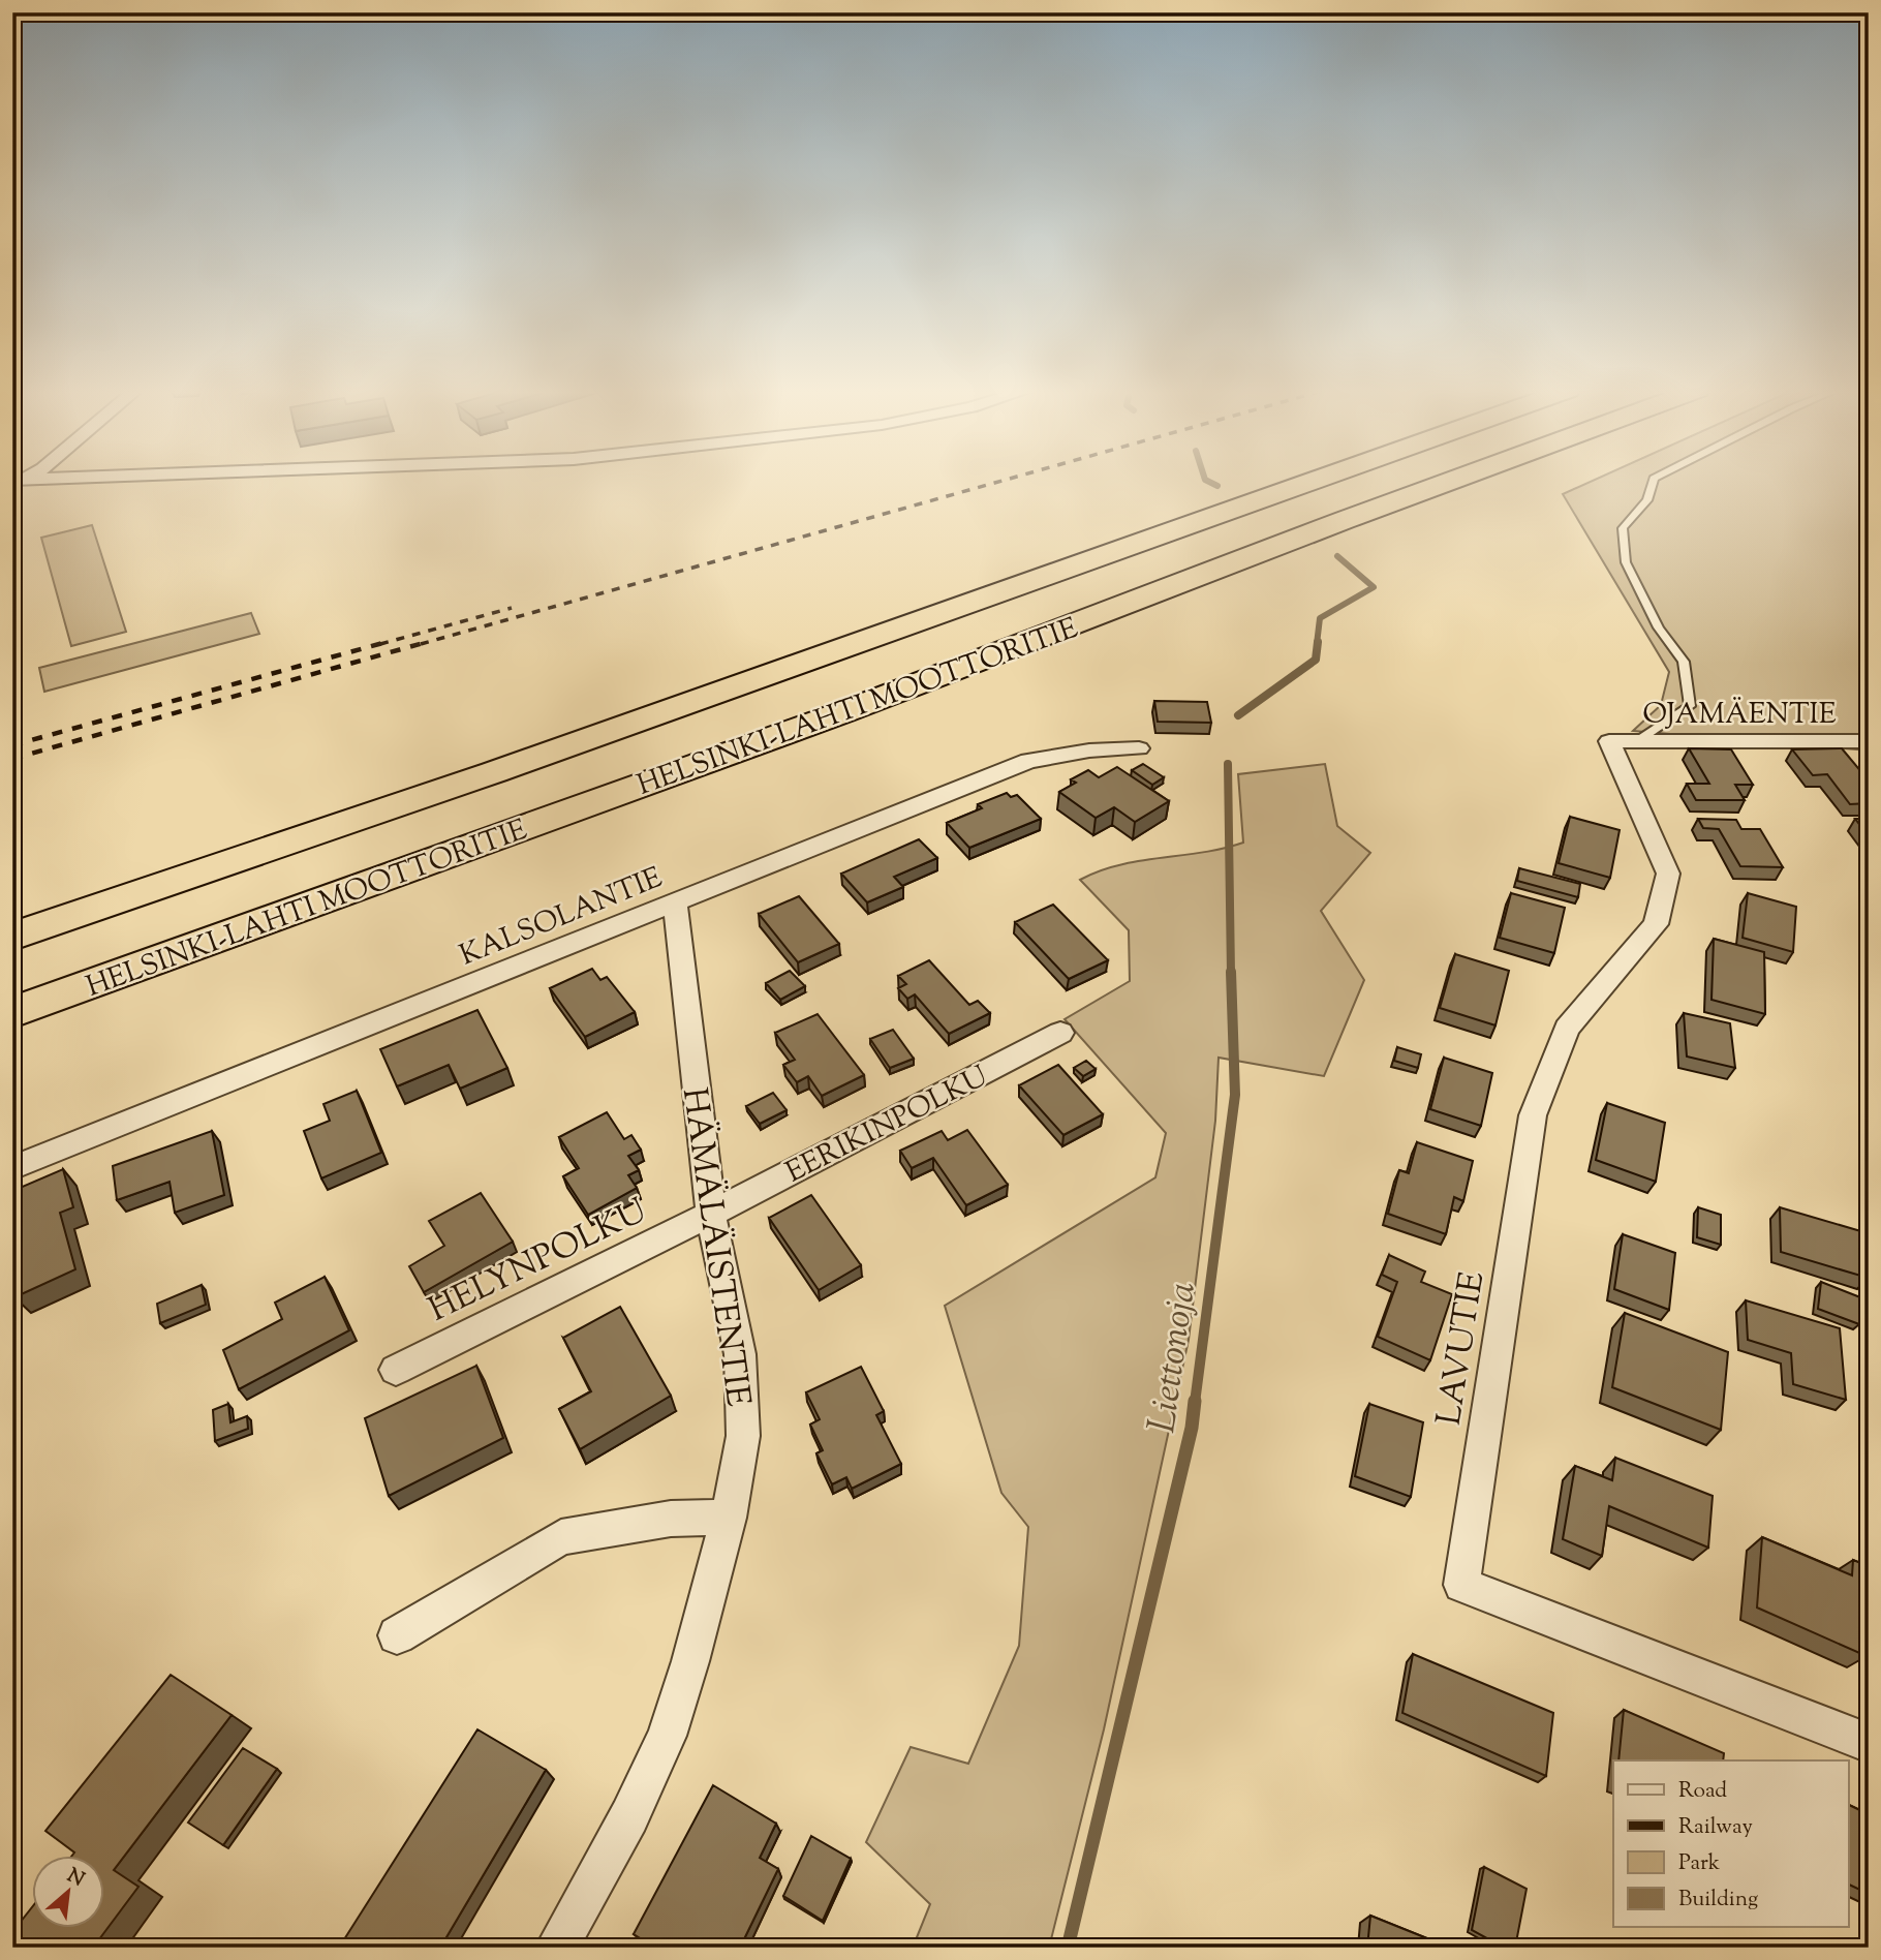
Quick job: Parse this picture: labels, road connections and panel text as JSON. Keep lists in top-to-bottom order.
{
  "streets": {
    "highway": ["HELSINKI-LAHTI MOOTTORITIE"],
    "street": [
      "OJAMÄENTIE",
      "KALSOLANTIE",
      "EERIKINPOLKU",
      "HÄMÄLÄISTENTIE",
      "HELYNPOLKU",
      "LAVUTIE"
    ]
  },
  "crossings": [
    ["OJAMÄENTIE", "LAVUTIE"],
    ["KALSOLANTIE", "HÄMÄLÄISTENTIE"],
    ["EERIKINPOLKU", "HÄMÄLÄISTENTIE"],
    ["EERIKINPOLKU", "HELYNPOLKU"],
    ["HÄMÄLÄISTENTIE", "HELYNPOLKU"]
  ],
  "water": ["Liettonoja"],
  "legend": [
    "Road",
    "Railway",
    "Park",
    "Building"
  ],
  "north": "top right"
}
